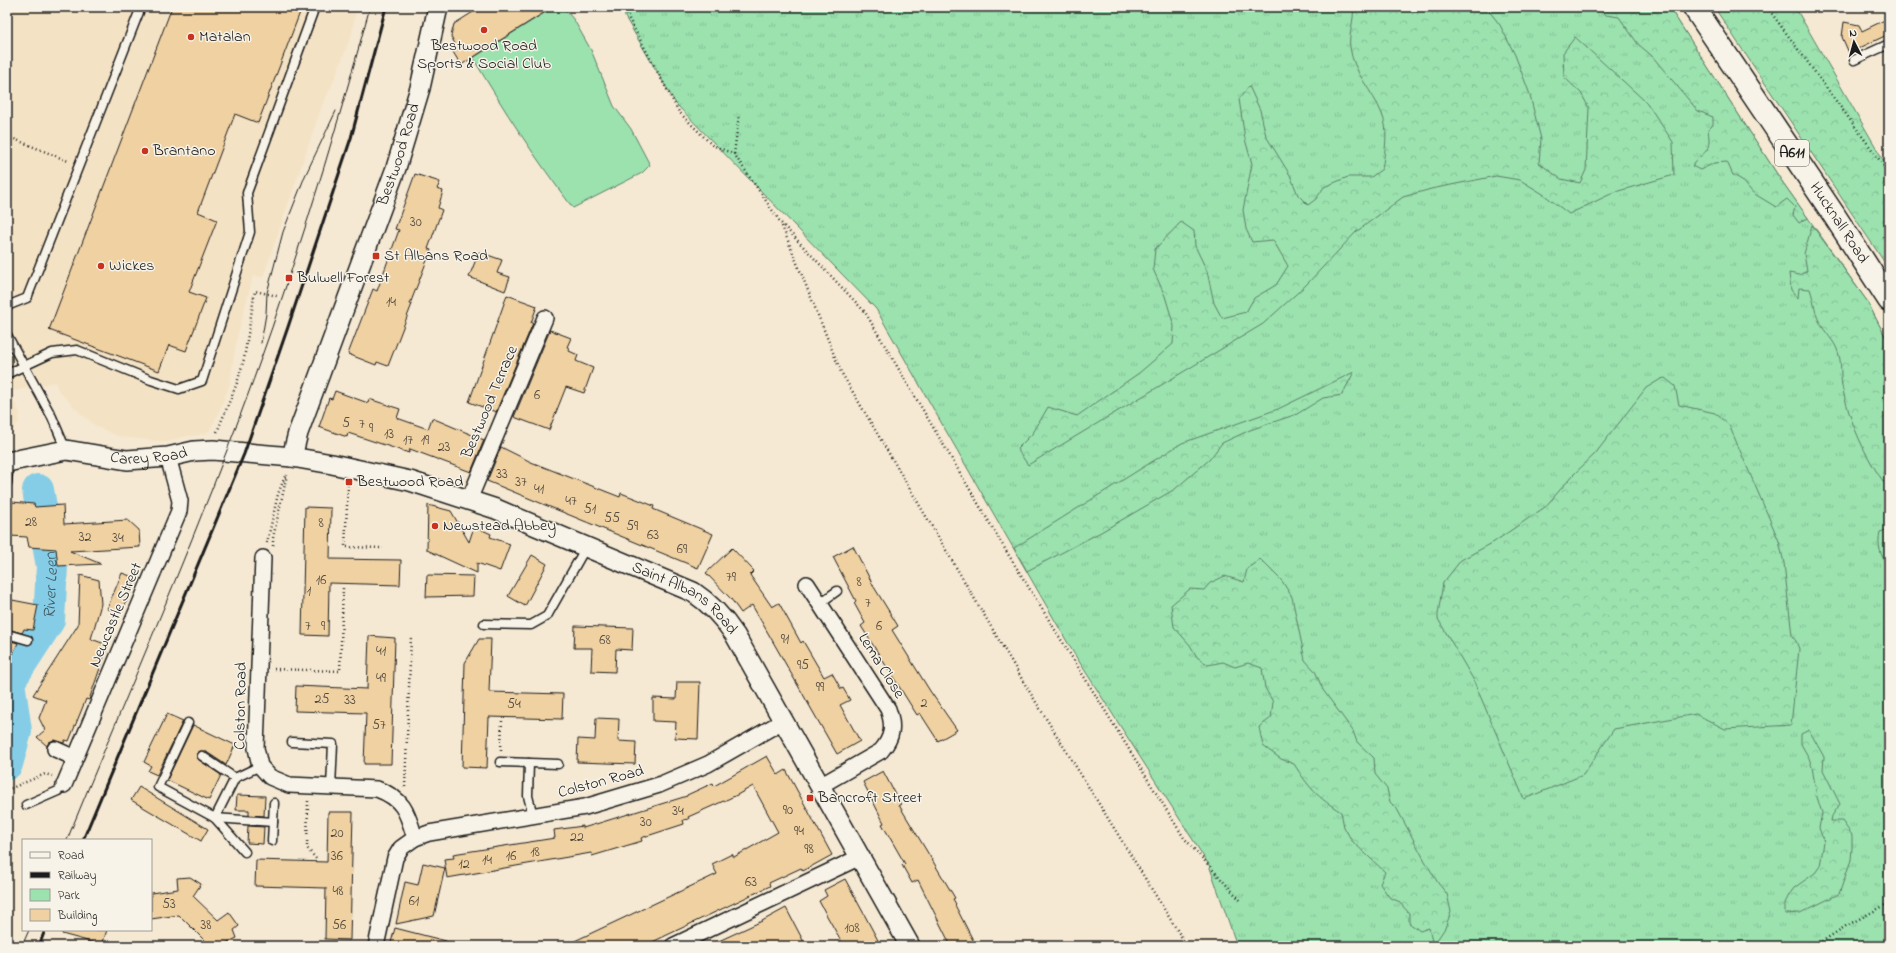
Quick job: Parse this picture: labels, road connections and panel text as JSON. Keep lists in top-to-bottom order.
{
  "streets": {
    "main road": ["A611", "Hucknall Road"],
    "street": [
      "Bestwood Road",
      "Bestwood Terrace",
      "Carey Road",
      "Saint Albans Road",
      "Newcastle Street",
      "Lema Close",
      "Colston Road"
    ]
  },
  "crossings": [
    ["Bestwood Road", "Carey Road"],
    ["Bestwood Road", "Saint Albans Road"],
    ["Bestwood Terrace", "Saint Albans Road"],
    ["Carey Road", "Saint Albans Road"],
    ["Carey Road", "Newcastle Street"],
    ["Saint Albans Road", "Lema Close"],
    ["Saint Albans Road", "Colston Road"]
  ],
  "water": ["River Leen"],
  "places": {
    "other": [
      "Bestwood Road Sports & Social Club",
      "Matalan",
      "Brantano",
      "Wickes",
      "Newstead Abbey"
    ],
    "transit": [
      "St Albans Road",
      "Bulwell Forest",
      "Bestwood Road",
      "Bancroft Street"
    ]
  },
  "house_numbers": [
    "30",
    "14",
    "6",
    "5",
    "7",
    "9",
    "13",
    "17",
    "19",
    "23",
    "33",
    "37",
    "41",
    "47",
    "51",
    "55",
    "28",
    "8",
    "59",
    "63",
    "32",
    "34",
    "69",
    "79",
    "16",
    "8",
    "1",
    "7",
    "7",
    "9",
    "6",
    "91",
    "68",
    "41",
    "95",
    "49",
    "99",
    "25",
    "33",
    "2",
    "54",
    "57",
    "90",
    "34",
    "30",
    "94",
    "20",
    "22",
    "98",
    "18",
    "36",
    "16",
    "14",
    "12",
    "63",
    "48",
    "61",
    "53",
    "38",
    "56",
    "108"
  ],
  "legend": [
    "Road",
    "Railway",
    "Park",
    "Building"
  ],
  "north": "top"
}
